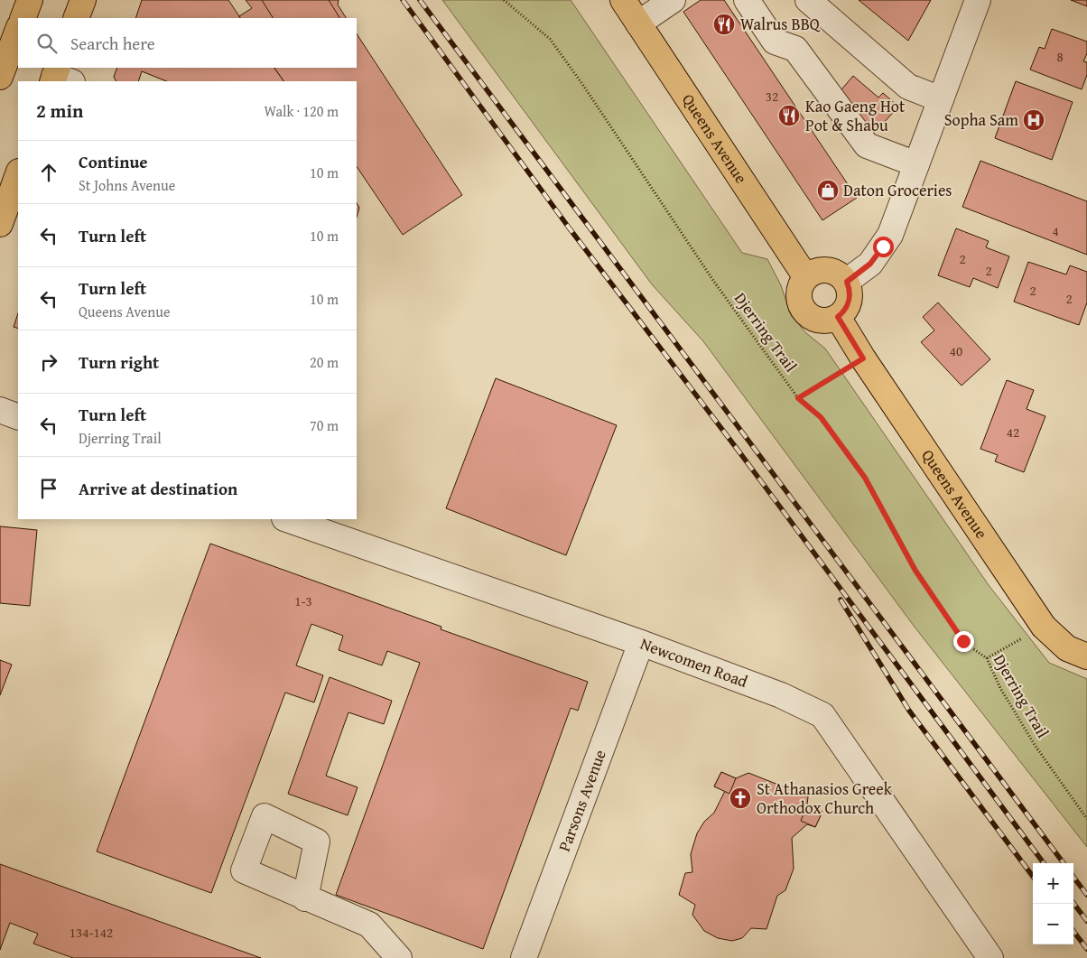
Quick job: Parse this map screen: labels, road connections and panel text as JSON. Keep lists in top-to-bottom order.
{
  "streets": {
    "main road": ["Queens Avenue"],
    "street": ["Newcomen Road", "Parsons Avenue"],
    "path": ["Djerring Trail"]
  },
  "crossings": [
    ["Newcomen Road", "Parsons Avenue"]
  ],
  "places": {
    "restaurant": ["Walrus BBQ", "Kao Gaeng Hot Pot & Shabu"],
    "hospital": ["Sopha Sam"],
    "shop": ["Daton Groceries"],
    "church": ["St Athanasios Greek Orthodox Church"]
  },
  "house_numbers": [
    "8",
    "32",
    "4",
    "2",
    "2",
    "2",
    "2",
    "40",
    "42",
    "1-3",
    "134-142"
  ],
  "page": {
    "search": "Search here",
    "heading": ["2 min", "Walk · 120 m"],
    "list": [
      ["Continue", "St Johns Avenue", "10 m"],
      ["Turn left", "10 m"],
      ["Turn left", "Queens Avenue", "10 m"],
      ["Turn right", "20 m"],
      ["Turn left", "Djerring Trail", "70 m"],
      "Arrive at destination"
    ],
    "map_buttons": ["+", "−"]
  }
}
